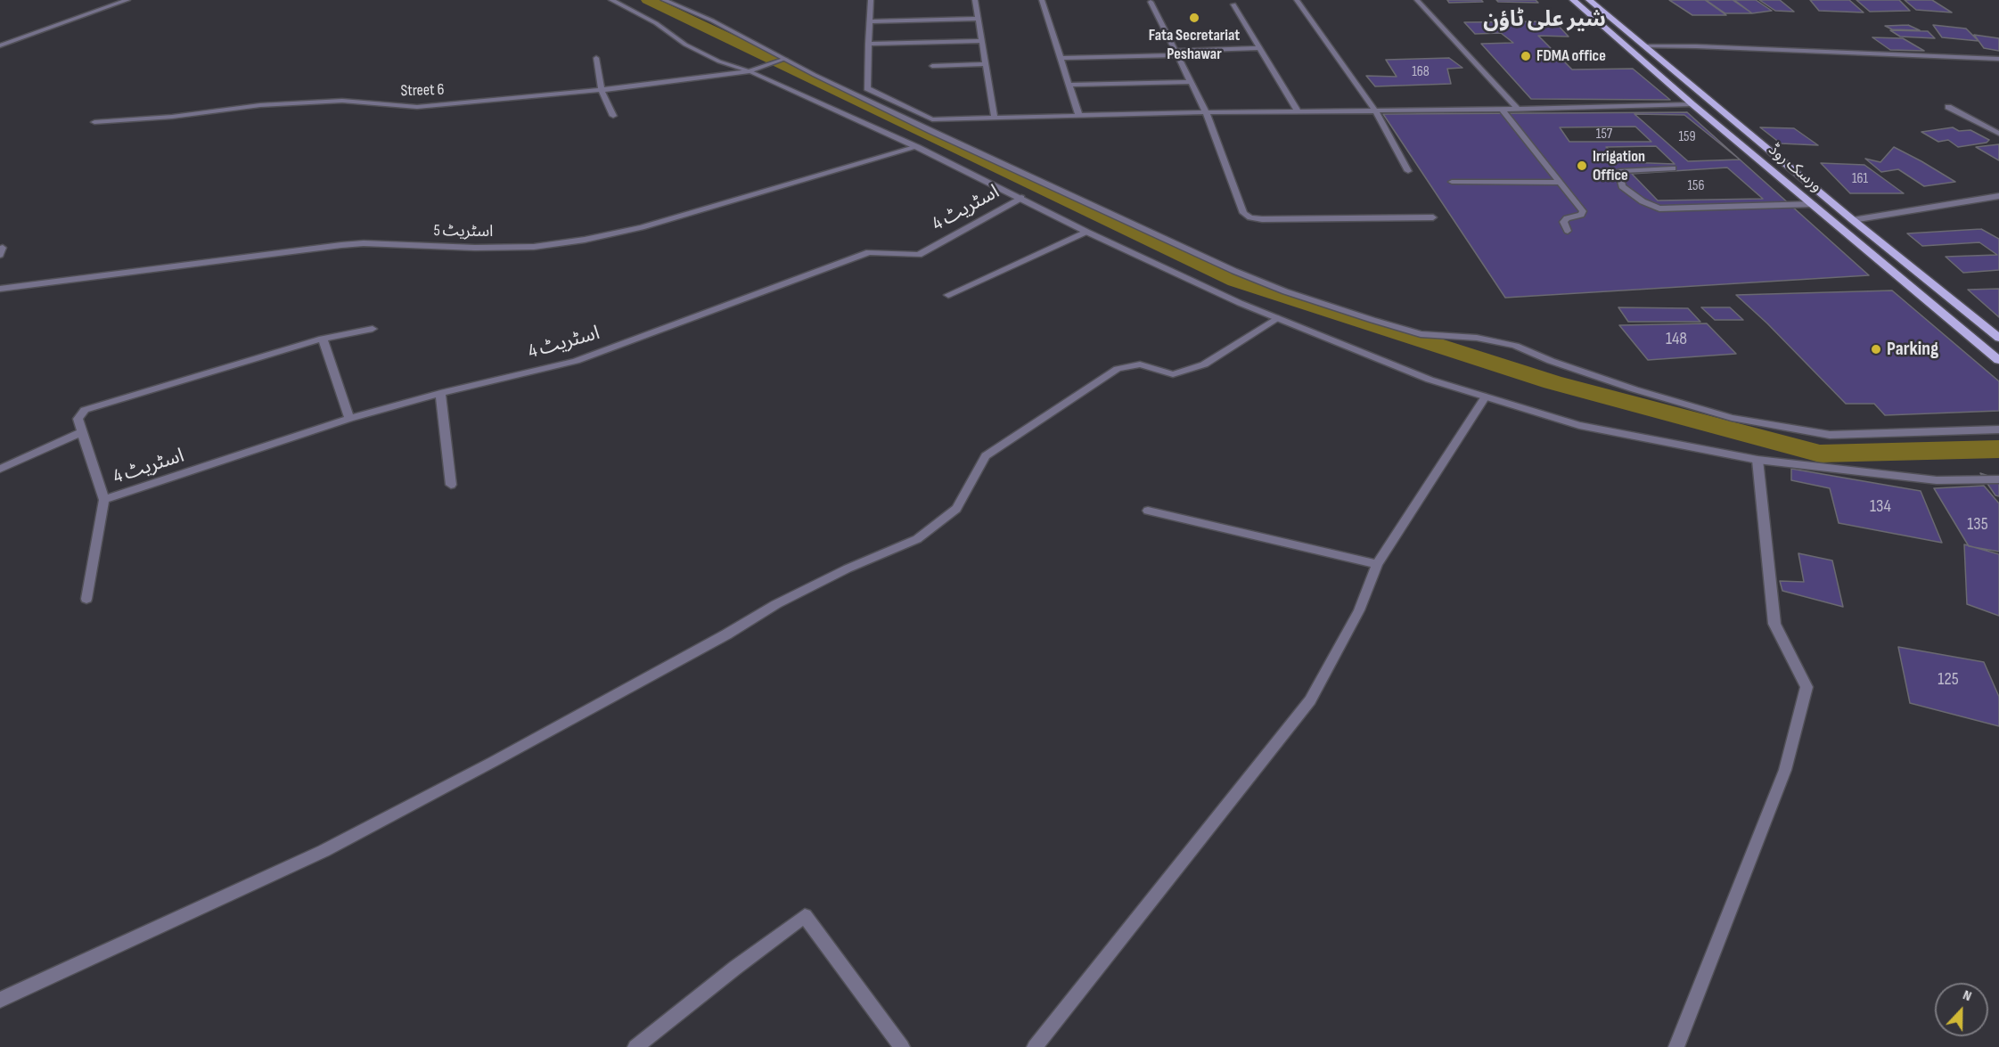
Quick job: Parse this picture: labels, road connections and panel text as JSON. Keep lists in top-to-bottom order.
{
  "streets": {
    "main road": ["ورسک روڈ"],
    "street": ["Street 6", "اسٹریٹ 4", "اسٹریٹ 5"]
  },
  "districts": ["شیر علی ٹاؤن"],
  "places": [
    "Fata Secretariat Peshawar",
    "FDMA office",
    "Irrigation Office",
    "Parking"
  ],
  "house_numbers": [
    "168",
    "157",
    "159",
    "161",
    "156",
    "148",
    "134",
    "135",
    "125"
  ],
  "north": "top"
}
